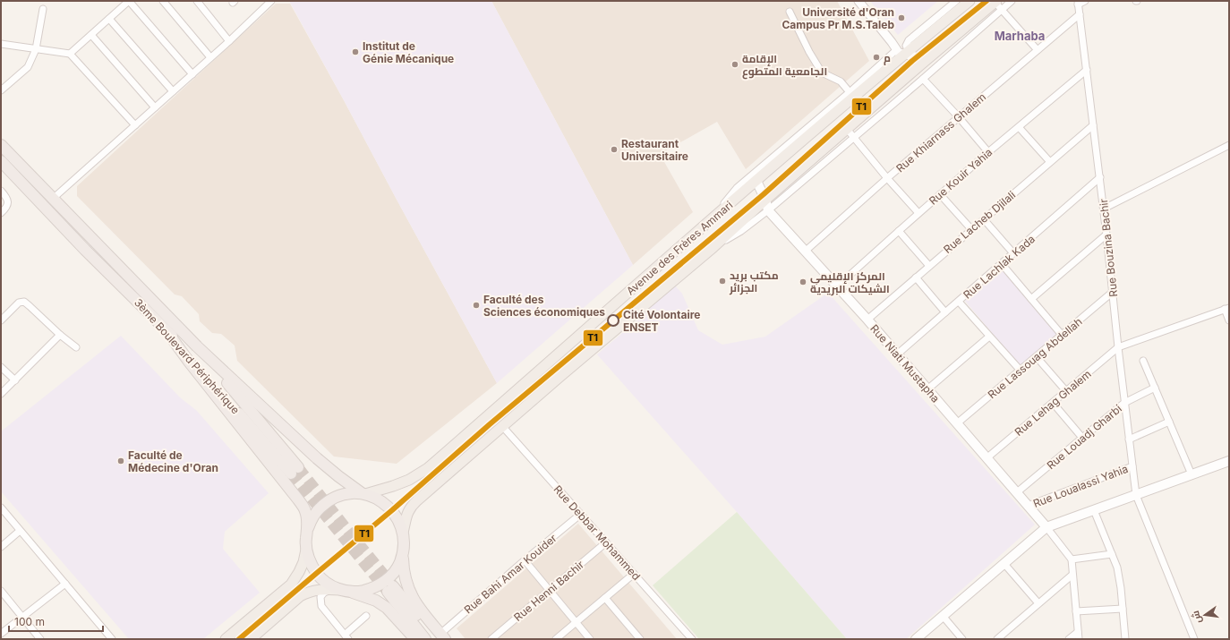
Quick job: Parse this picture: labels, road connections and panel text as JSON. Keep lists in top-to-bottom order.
{
  "streets": {
    "highway": ["3ème Boulevard Périphérique"],
    "main road": ["Avenue des Frères Ammari", "Rue Niati Mustapha"],
    "street": [
      "Rue Khiarnass Ghalem",
      "Rue Kouir Yahia",
      "Rue Lacheb Djilali",
      "Rue Bouzina Bachir",
      "Rue Lachlak Kada",
      "Rue Lassouag Abdellah",
      "Rue Lehag Ghalem",
      "Rue Louadj Gharbi",
      "Rue Loualassi Yahia",
      "Rue Debbar Mohammed",
      "Rue Bahi Amar Kouider",
      "Rue Henni Bachir"
    ]
  },
  "crossings": [
    ["Rue Khiarnass Ghalem", "Rue Bouzina Bachir"],
    ["Rue Khiarnass Ghalem", "Rue Niati Mustapha"],
    ["Rue Kouir Yahia", "Rue Bouzina Bachir"],
    ["Rue Kouir Yahia", "Rue Niati Mustapha"],
    ["Rue Lacheb Djilali", "Rue Bouzina Bachir"],
    ["Rue Lacheb Djilali", "Rue Niati Mustapha"],
    ["Avenue des Frères Ammari", "Rue Niati Mustapha"],
    ["Avenue des Frères Ammari", "Rue Debbar Mohammed"],
    ["Rue Bouzina Bachir", "Rue Lachlak Kada"],
    ["Rue Bouzina Bachir", "Rue Lassouag Abdellah"],
    ["Rue Bouzina Bachir", "Rue Lehag Ghalem"],
    ["Rue Bouzina Bachir", "Rue Louadj Gharbi"],
    ["Rue Bouzina Bachir", "Rue Loualassi Yahia"],
    ["Rue Lachlak Kada", "Rue Niati Mustapha"],
    ["Rue Lassouag Abdellah", "Rue Niati Mustapha"],
    ["Rue Niati Mustapha", "Rue Lehag Ghalem"],
    ["Rue Niati Mustapha", "Rue Louadj Gharbi"],
    ["Rue Niati Mustapha", "Rue Loualassi Yahia"],
    ["Rue Debbar Mohammed", "Rue Bahi Amar Kouider"],
    ["Rue Debbar Mohammed", "Rue Henni Bachir"]
  ],
  "districts": ["Marhaba"],
  "places": [
    "Université d'Oran Campus Pr M.S.Taleb",
    "Institut de Génie Mécanique",
    "م",
    "الإقامة الجامعية المتطوع",
    "Restaurant Universitaire",
    "مكتب بريد الجزائر",
    "المركز الإقليمي الشيكات البريدية",
    "Faculté des Sciences économiques",
    "Cité Volontaire ENSET",
    "Faculté de Médecine d'Oran"
  ],
  "lines": ["transit line T1"],
  "scale_bar": "100 m",
  "north": "left"
}
